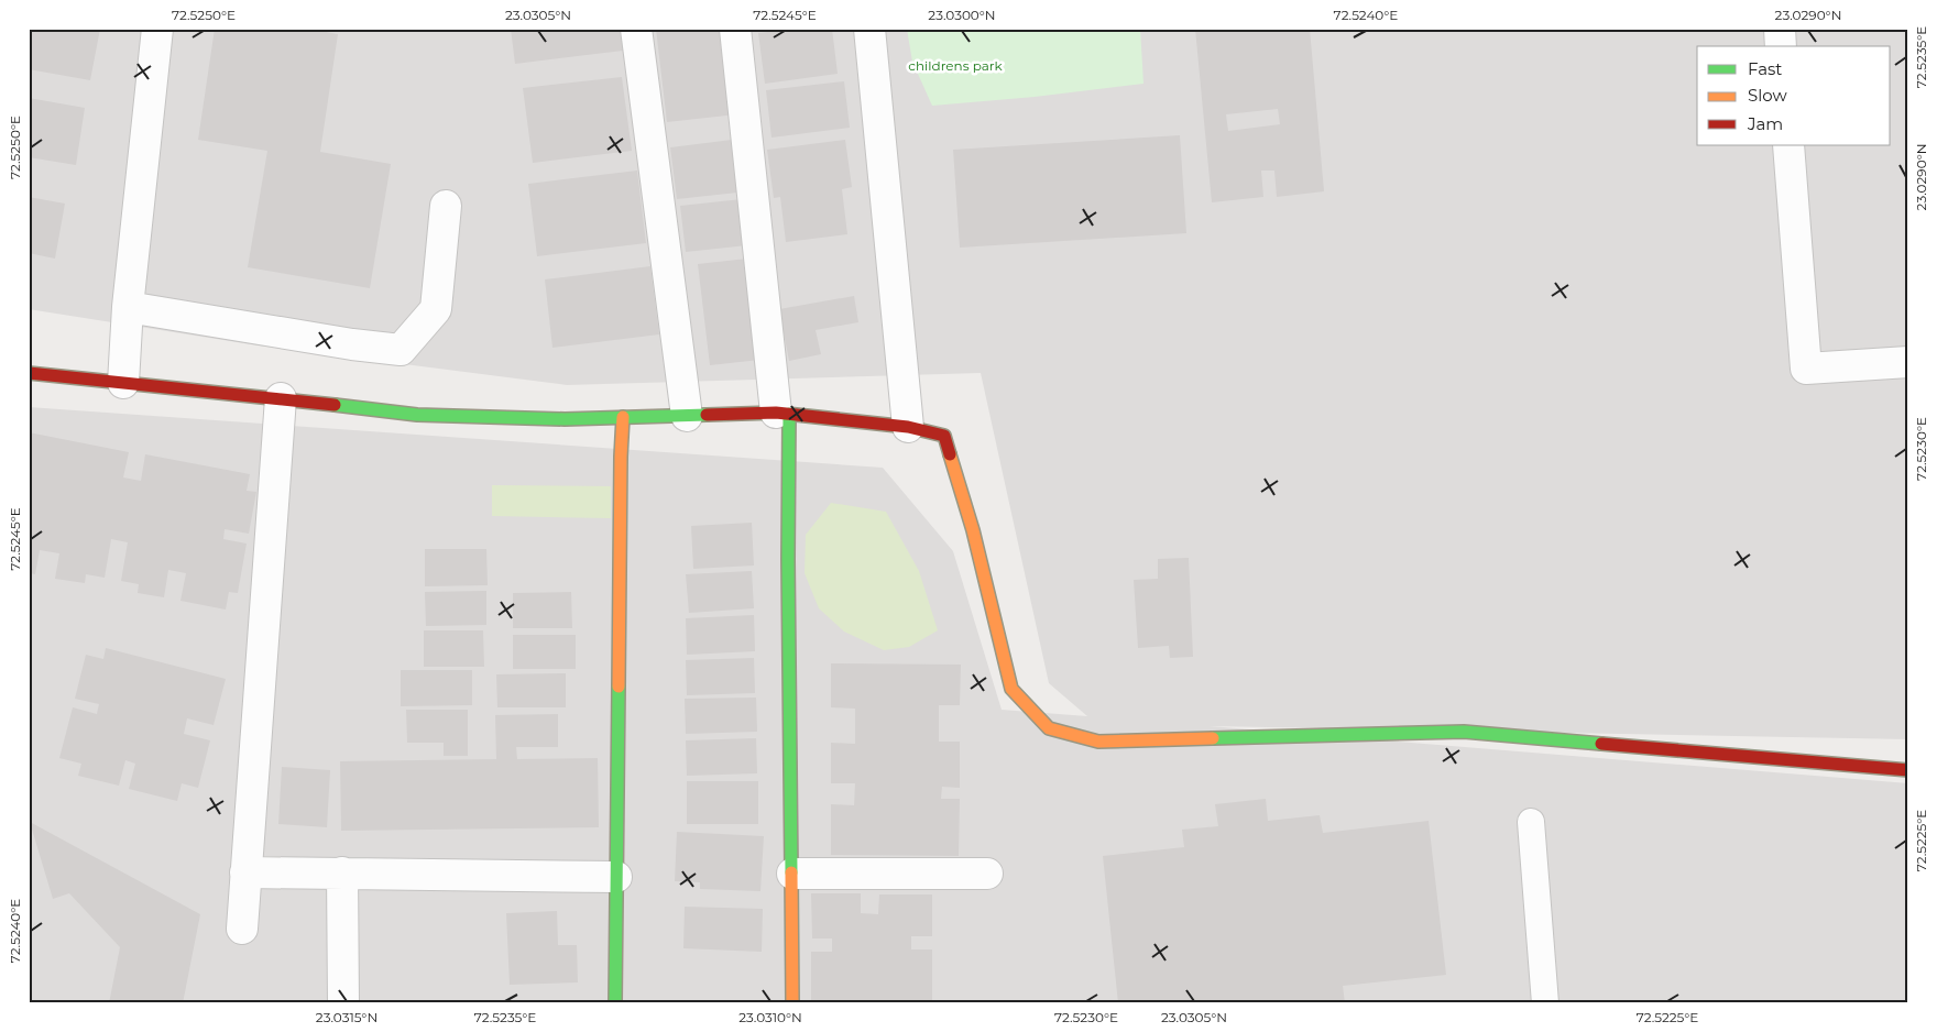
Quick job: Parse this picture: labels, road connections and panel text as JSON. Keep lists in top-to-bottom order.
{
  "parks": ["childrens park"],
  "legend": ["Fast", "Slow", "Jam"],
  "coordinates": [
    "72.5250°E",
    "23.0305°N",
    "72.5245°E",
    "23.0300°N",
    "72.5240°E",
    "23.0290°N",
    "72.5235°E",
    "72.5230°E",
    "72.5225°E",
    "23.0315°N",
    "23.0310°N"
  ]
}
